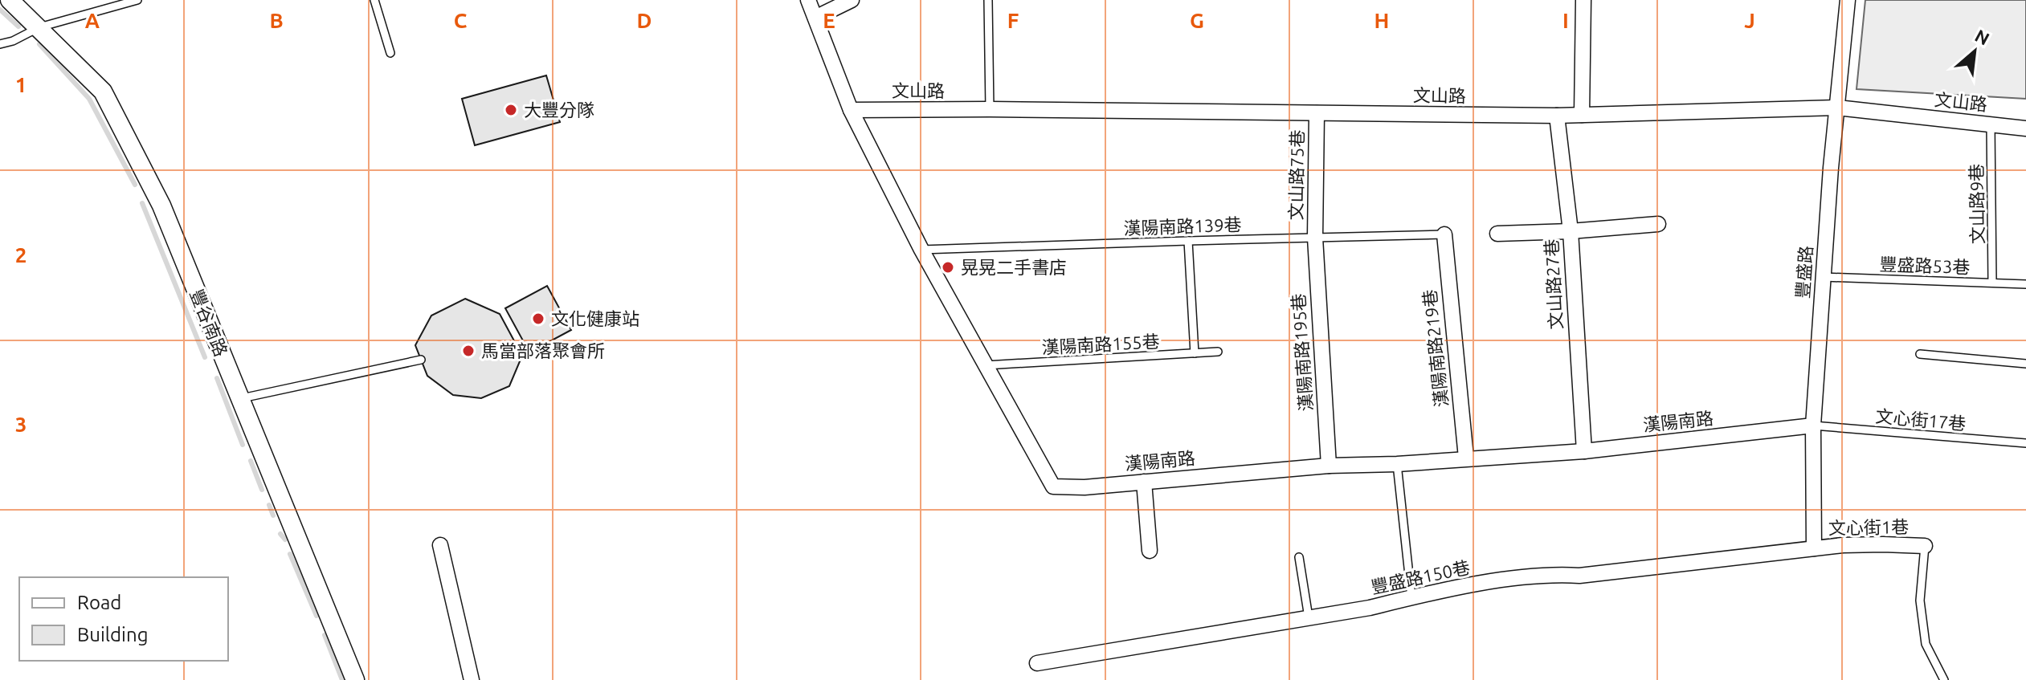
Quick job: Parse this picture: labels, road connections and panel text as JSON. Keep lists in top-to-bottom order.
{
  "streets": {
    "street": [
      "文山路",
      "文山路75巷",
      "豐盛路",
      "文山路27巷",
      "豐谷南路",
      "漢陽南路219巷",
      "漢陽南路195巷",
      "漢陽南路",
      "文心街1巷",
      "豐盛路150巷"
    ],
    "lane": [
      "文山路9巷",
      "漢陽南路139巷",
      "豐盛路53巷",
      "漢陽南路155巷",
      "文心街17巷"
    ]
  },
  "crossings": [
    ["文山路", "文山路75巷"],
    ["文山路", "文山路9巷"],
    ["文山路", "豐盛路"],
    ["文山路", "文山路27巷"],
    ["文山路", "漢陽南路"],
    ["文山路75巷", "漢陽南路139巷"],
    ["文山路75巷", "漢陽南路195巷"],
    ["文山路9巷", "豐盛路53巷"],
    ["漢陽南路139巷", "漢陽南路219巷"],
    ["漢陽南路139巷", "漢陽南路195巷"],
    ["漢陽南路139巷", "漢陽南路"],
    ["豐盛路53巷", "豐盛路"],
    ["豐盛路", "文心街17巷"],
    ["豐盛路", "漢陽南路"],
    ["豐盛路", "文心街1巷"],
    ["豐盛路", "豐盛路150巷"],
    ["文山路27巷", "漢陽南路"],
    ["漢陽南路155巷", "漢陽南路"],
    ["漢陽南路219巷", "漢陽南路"],
    ["漢陽南路195巷", "漢陽南路"],
    ["文心街17巷", "漢陽南路"],
    ["文心街1巷", "豐盛路150巷"]
  ],
  "places": [
    "大豐分隊",
    "晃晃二手書店",
    "文化健康站",
    "馬當部落聚會所"
  ],
  "legend": ["Road", "Building"],
  "north": "top right",
  "grid": {
    "columns": [
      "A",
      "B",
      "C",
      "D",
      "E",
      "F",
      "G",
      "H",
      "I",
      "J"
    ],
    "rows": ["1", "2", "3"]
  }
}
